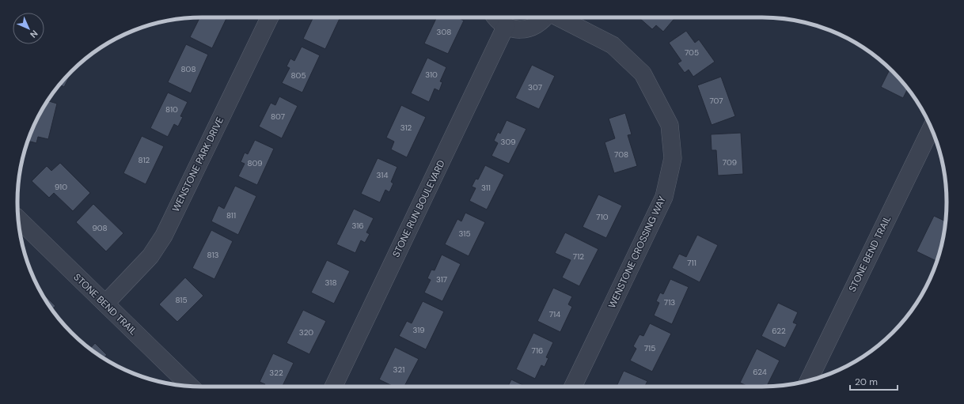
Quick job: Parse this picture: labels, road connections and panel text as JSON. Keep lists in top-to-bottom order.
{
  "streets": {
    "street": [
      "WENSTONE PARK DRIVE",
      "STONE RUN BOULEVARD",
      "WENSTONE CROSSING WAY",
      "STONE BEND TRAIL"
    ]
  },
  "crossings": [
    ["WENSTONE PARK DRIVE", "STONE BEND TRAIL"],
    ["STONE RUN BOULEVARD", "WENSTONE CROSSING WAY"]
  ],
  "house_numbers": [
    "308",
    "705",
    "808",
    "310",
    "805",
    "307",
    "707",
    "810",
    "807",
    "312",
    "309",
    "708",
    "812",
    "709",
    "809",
    "314",
    "910",
    "311",
    "811",
    "710",
    "316",
    "908",
    "315",
    "813",
    "712",
    "711",
    "317",
    "318",
    "815",
    "713",
    "714",
    "319",
    "622",
    "320",
    "715",
    "716",
    "321",
    "624",
    "322"
  ],
  "scale_bar": "20 m",
  "north": "bottom right"
}
